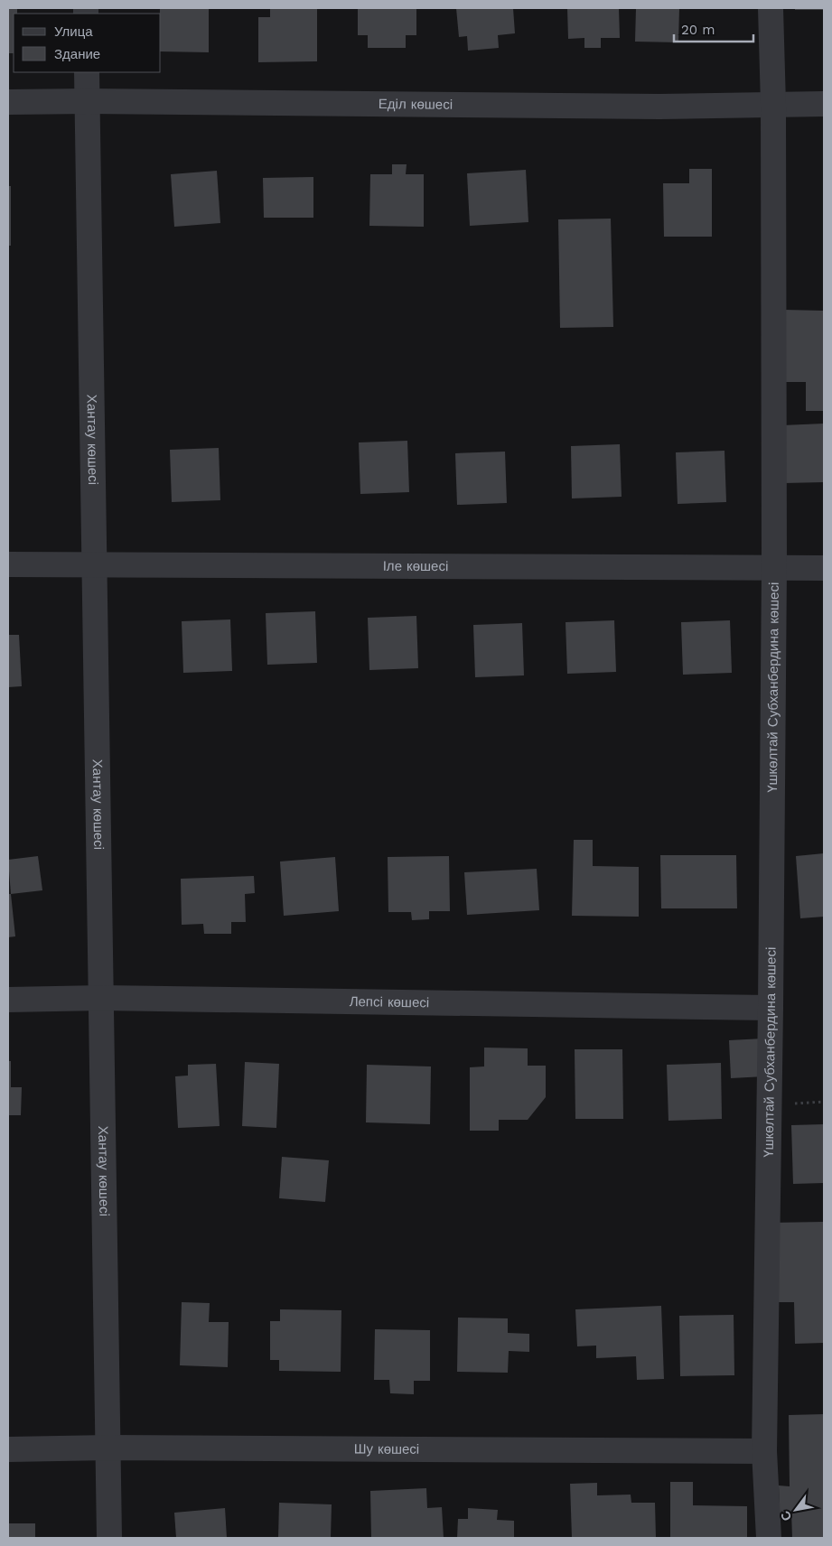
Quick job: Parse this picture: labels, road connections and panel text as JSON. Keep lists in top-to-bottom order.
{
  "streets": {
    "street": [
      "Еділ көшесі",
      "Хантау көшесі",
      "Іле көшесі",
      "Үшкөлтай Субханбердина көшесі",
      "Лепсі көшесі",
      "Шу көшесі"
    ]
  },
  "crossings": [
    ["Еділ көшесі", "Хантау көшесі"],
    ["Еділ көшесі", "Үшкөлтай Субханбердина көшесі"],
    ["Хантау көшесі", "Іле көшесі"],
    ["Хантау көшесі", "Лепсі көшесі"],
    ["Хантау көшесі", "Шу көшесі"],
    ["Іле көшесі", "Үшкөлтай Субханбердина көшесі"],
    ["Үшкөлтай Субханбердина көшесі", "Лепсі көшесі"],
    ["Үшкөлтай Субханбердина көшесі", "Шу көшесі"]
  ],
  "legend": ["Улица", "Здание"],
  "scale_bar": "20 m",
  "north": "bottom left"
}
